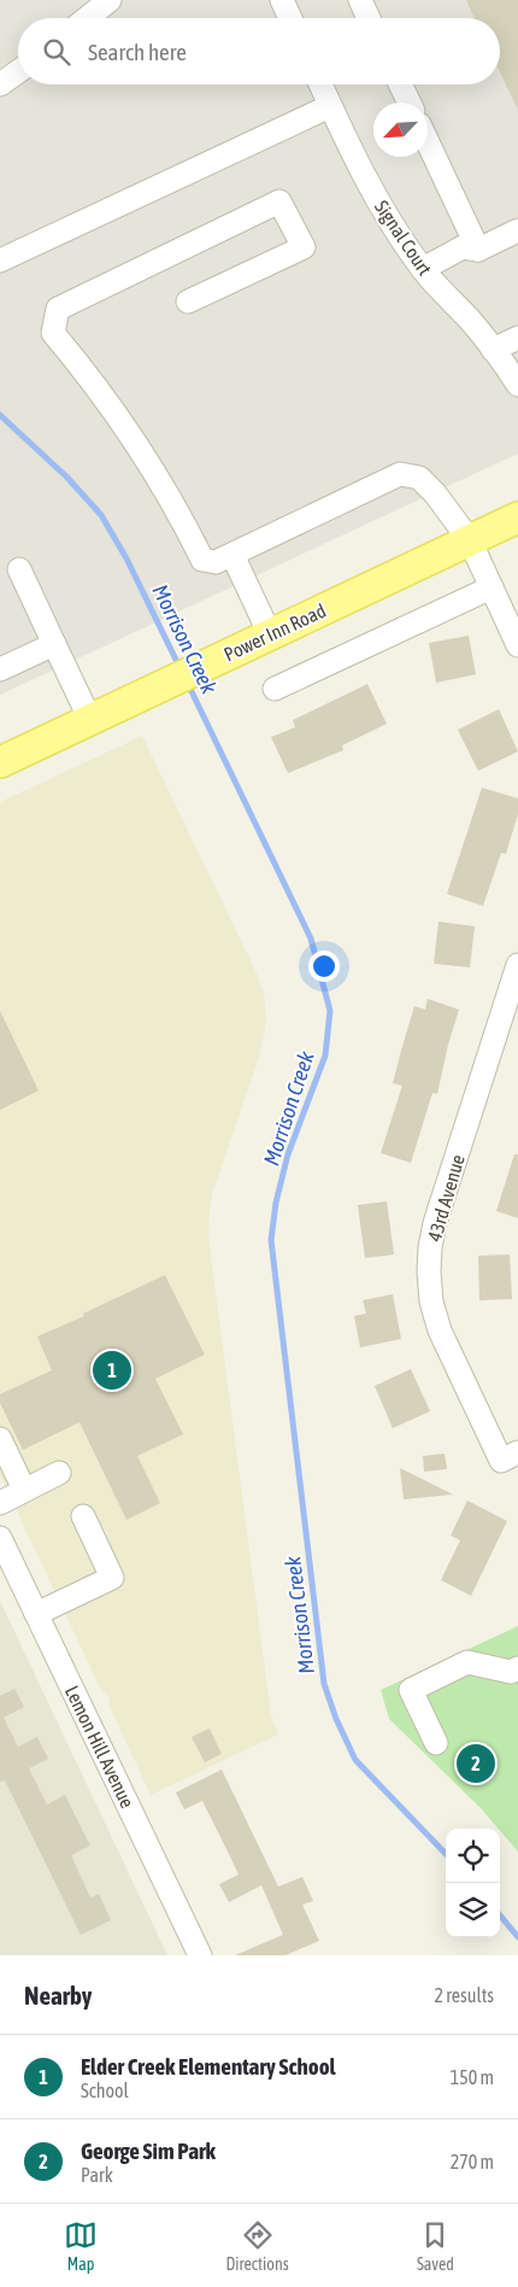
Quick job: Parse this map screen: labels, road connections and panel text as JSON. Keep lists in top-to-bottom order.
{
  "streets": {
    "main road": ["Power Inn Road"],
    "street": ["Signal Court", "43rd Avenue", "Lemon Hill Avenue"]
  },
  "water": ["Morrison Creek"],
  "north": "bottom left",
  "page": {
    "search": "Search here",
    "pins": ["1", "2"],
    "heading": ["Nearby", "2 results"],
    "list": [
      {
        "mark": "1",
        "name": "Elder Creek Elementary School",
        "note": "School",
        "value": "150 m"
      },
      {
        "mark": "2",
        "name": "George Sim Park",
        "note": "Park",
        "value": "270 m"
      }
    ],
    "nav": ["Map", "Directions", "Saved"]
  }
}
